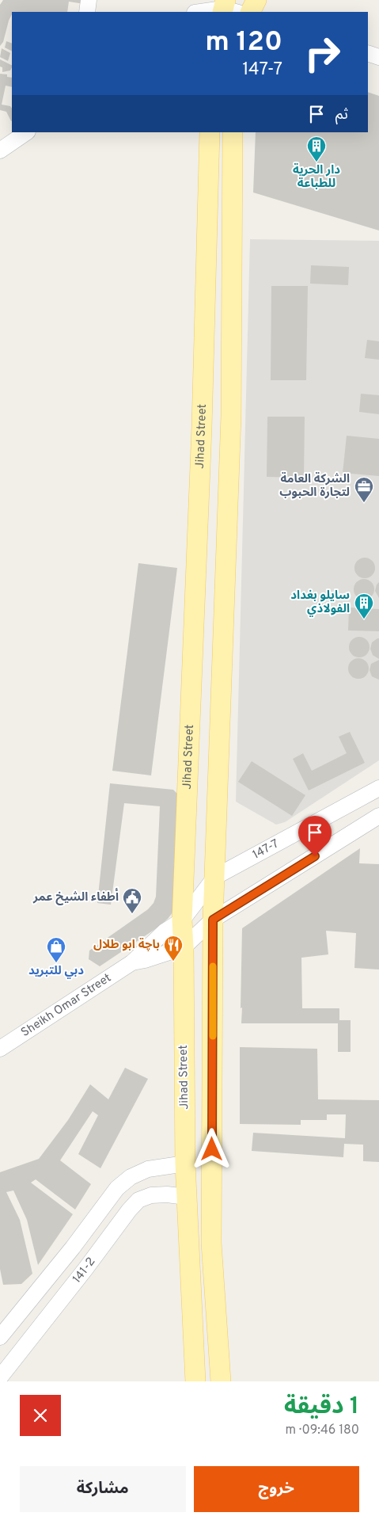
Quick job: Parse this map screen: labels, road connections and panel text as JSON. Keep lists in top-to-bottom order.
{
  "streets": {
    "main road": ["Jihad Street"],
    "street": ["147-7", "Sheikh Omar Street", "141-2"]
  },
  "crossings": [
    ["Jihad Street", "Sheikh Omar Street"],
    ["Jihad Street", "141-2"],
    ["147-7", "Sheikh Omar Street"]
  ],
  "places": {
    "building": ["دار الحرية للطباعة", "سايلو بغداد الفولاذي"],
    "office": ["الشركة العامة لتجارة الحبوب"],
    "public building": ["أطفاء الشيخ عمر"],
    "restaurant": ["باچة ابو طلال"],
    "shop": ["دبي للتبريد"]
  },
  "page": {
    "turn": ["120 m", "147-7"],
    "then": "ثم",
    "heading": ["1 دقيقة", "180 m · 09:46"],
    "buttons": ["خروج", "مشاركة"]
  }
}
